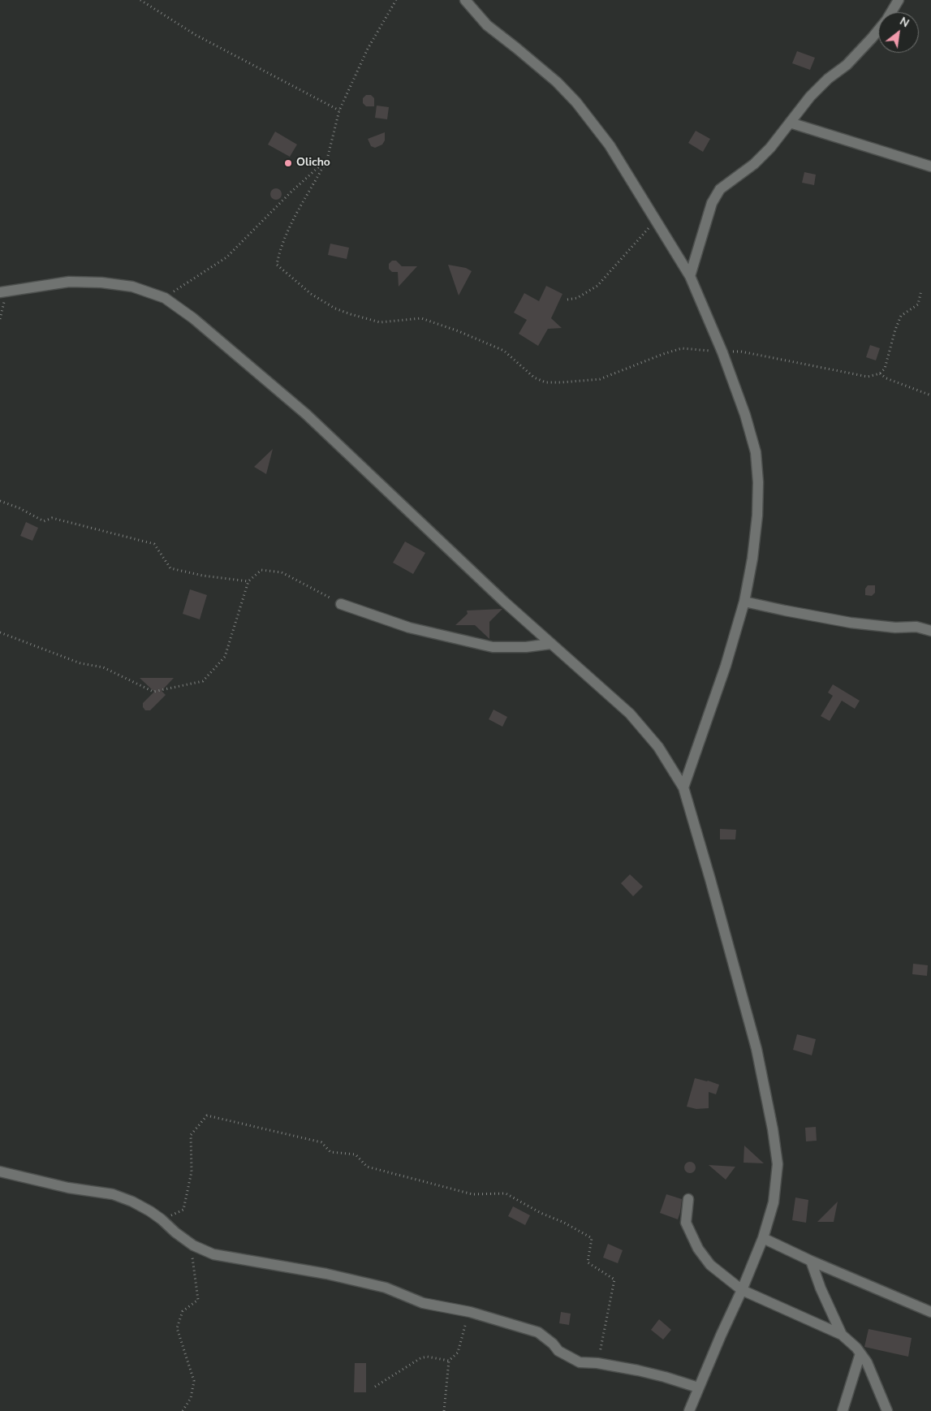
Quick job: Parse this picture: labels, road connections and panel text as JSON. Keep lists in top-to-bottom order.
{
  "places": ["Olicho"],
  "north": "top right"
}
